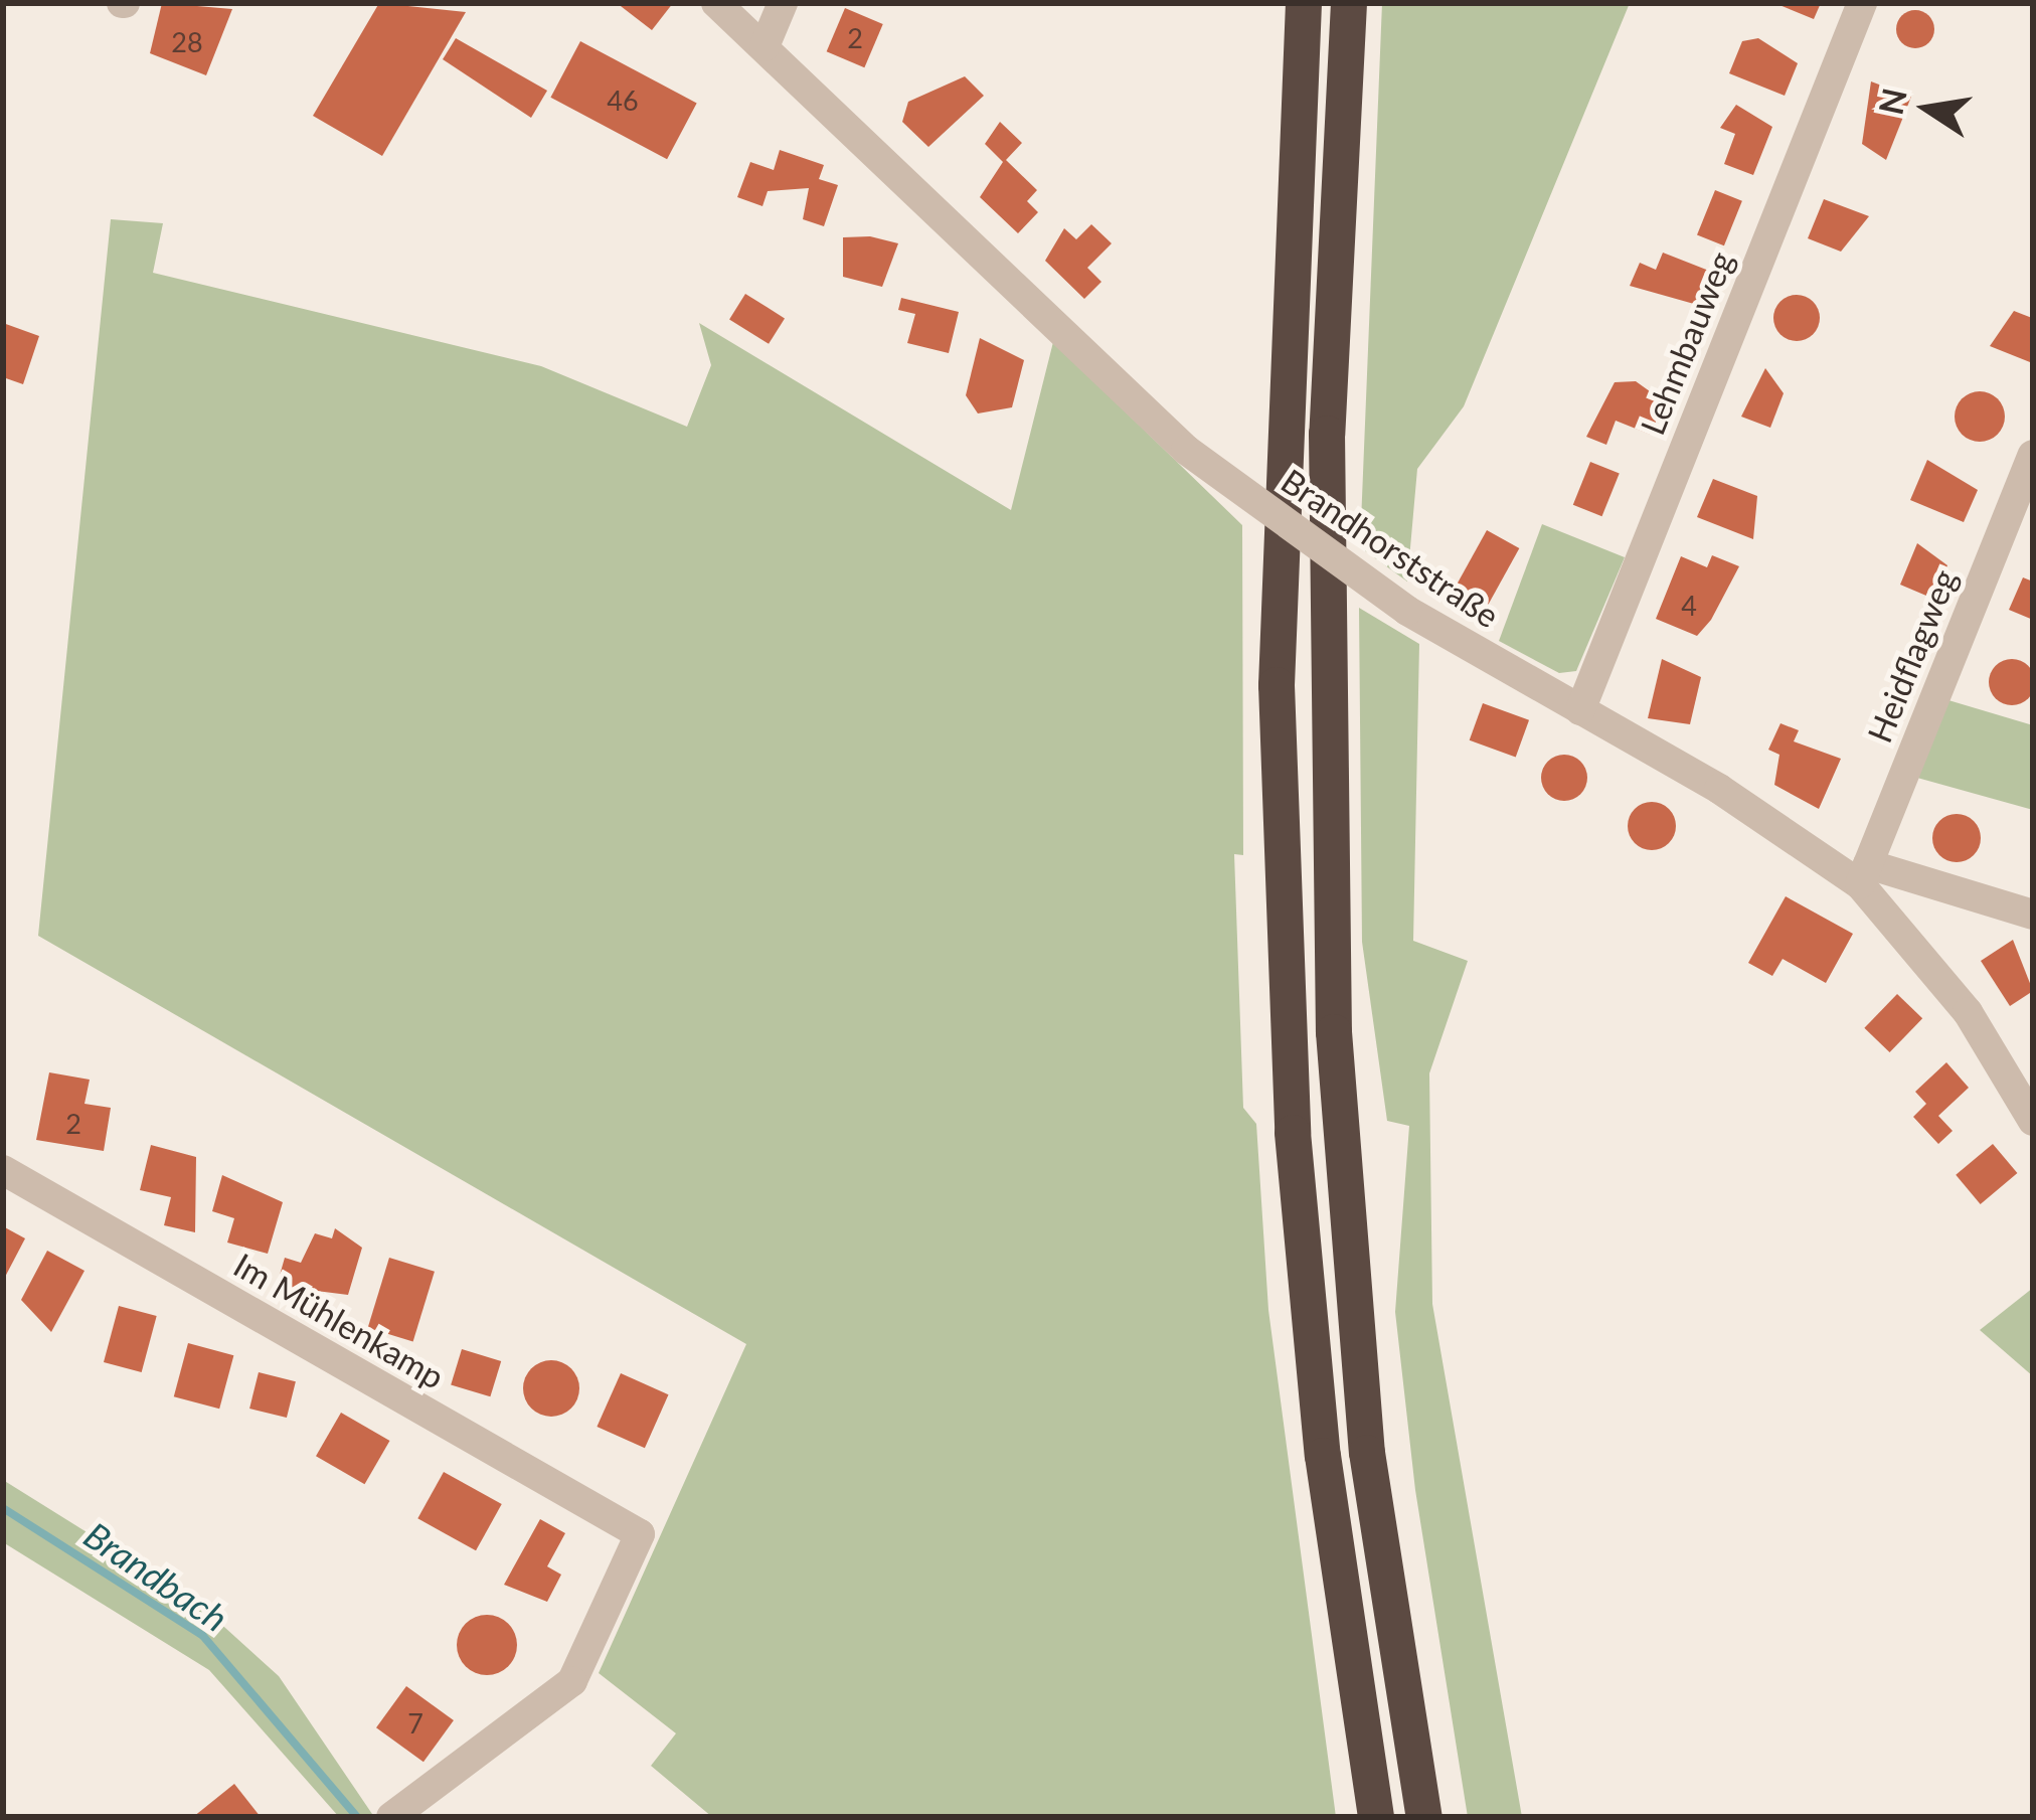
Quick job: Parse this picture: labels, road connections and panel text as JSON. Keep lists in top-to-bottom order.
{
  "streets": {
    "street": [
      "Lehmbauweg",
      "Brandhorststraße",
      "Heidflagweg",
      "Im Mühlenkamp"
    ]
  },
  "crossings": [
    ["Lehmbauweg", "Brandhorststraße"],
    ["Brandhorststraße", "Heidflagweg"]
  ],
  "water": ["Brandbach"],
  "house_numbers": [
    "2",
    "28",
    "46",
    "4",
    "2",
    "7"
  ],
  "north": "left"
}
